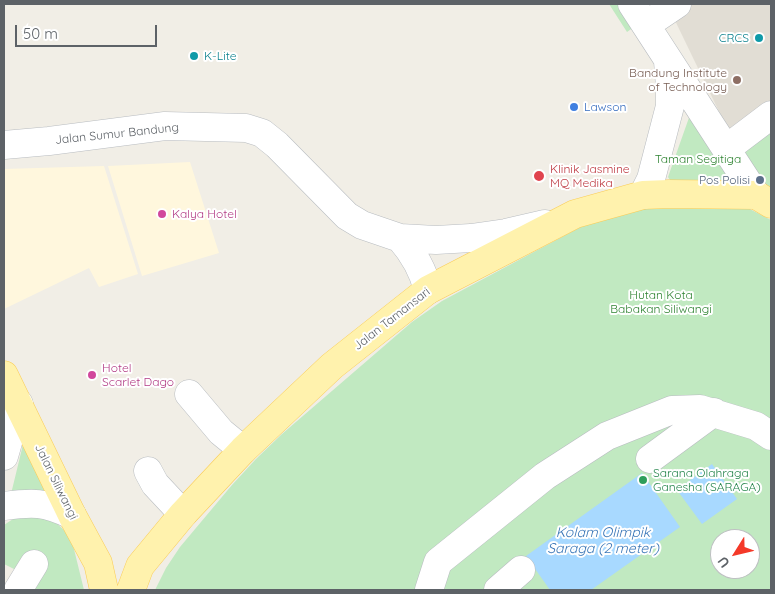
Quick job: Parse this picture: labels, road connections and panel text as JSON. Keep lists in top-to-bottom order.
{
  "streets": {
    "main road": ["Jalan Tamansari", "Jalan Siliwangi"],
    "street": ["Jalan Sumur Bandung"]
  },
  "crossings": [
    ["Jalan Sumur Bandung", "Jalan Tamansari"],
    ["Jalan Tamansari", "Jalan Siliwangi"]
  ],
  "water": ["Kolam Olimpik Saraga (2 meter)"],
  "parks": ["Taman Segitiga", "Hutan Kota Babakan Siliwangi"],
  "places": [
    "CRCS",
    "K-Lite",
    "Bandung Institute of Technology",
    "Lawson",
    "Klinik Jasmine MQ Medika",
    "Pos Polisi",
    "Kalya Hotel",
    "Hotel Scarlet Dago",
    "Sarana Olahraga Ganesha (SARAGA)"
  ],
  "scale_bar": "50 m",
  "north": "bottom left"
}
